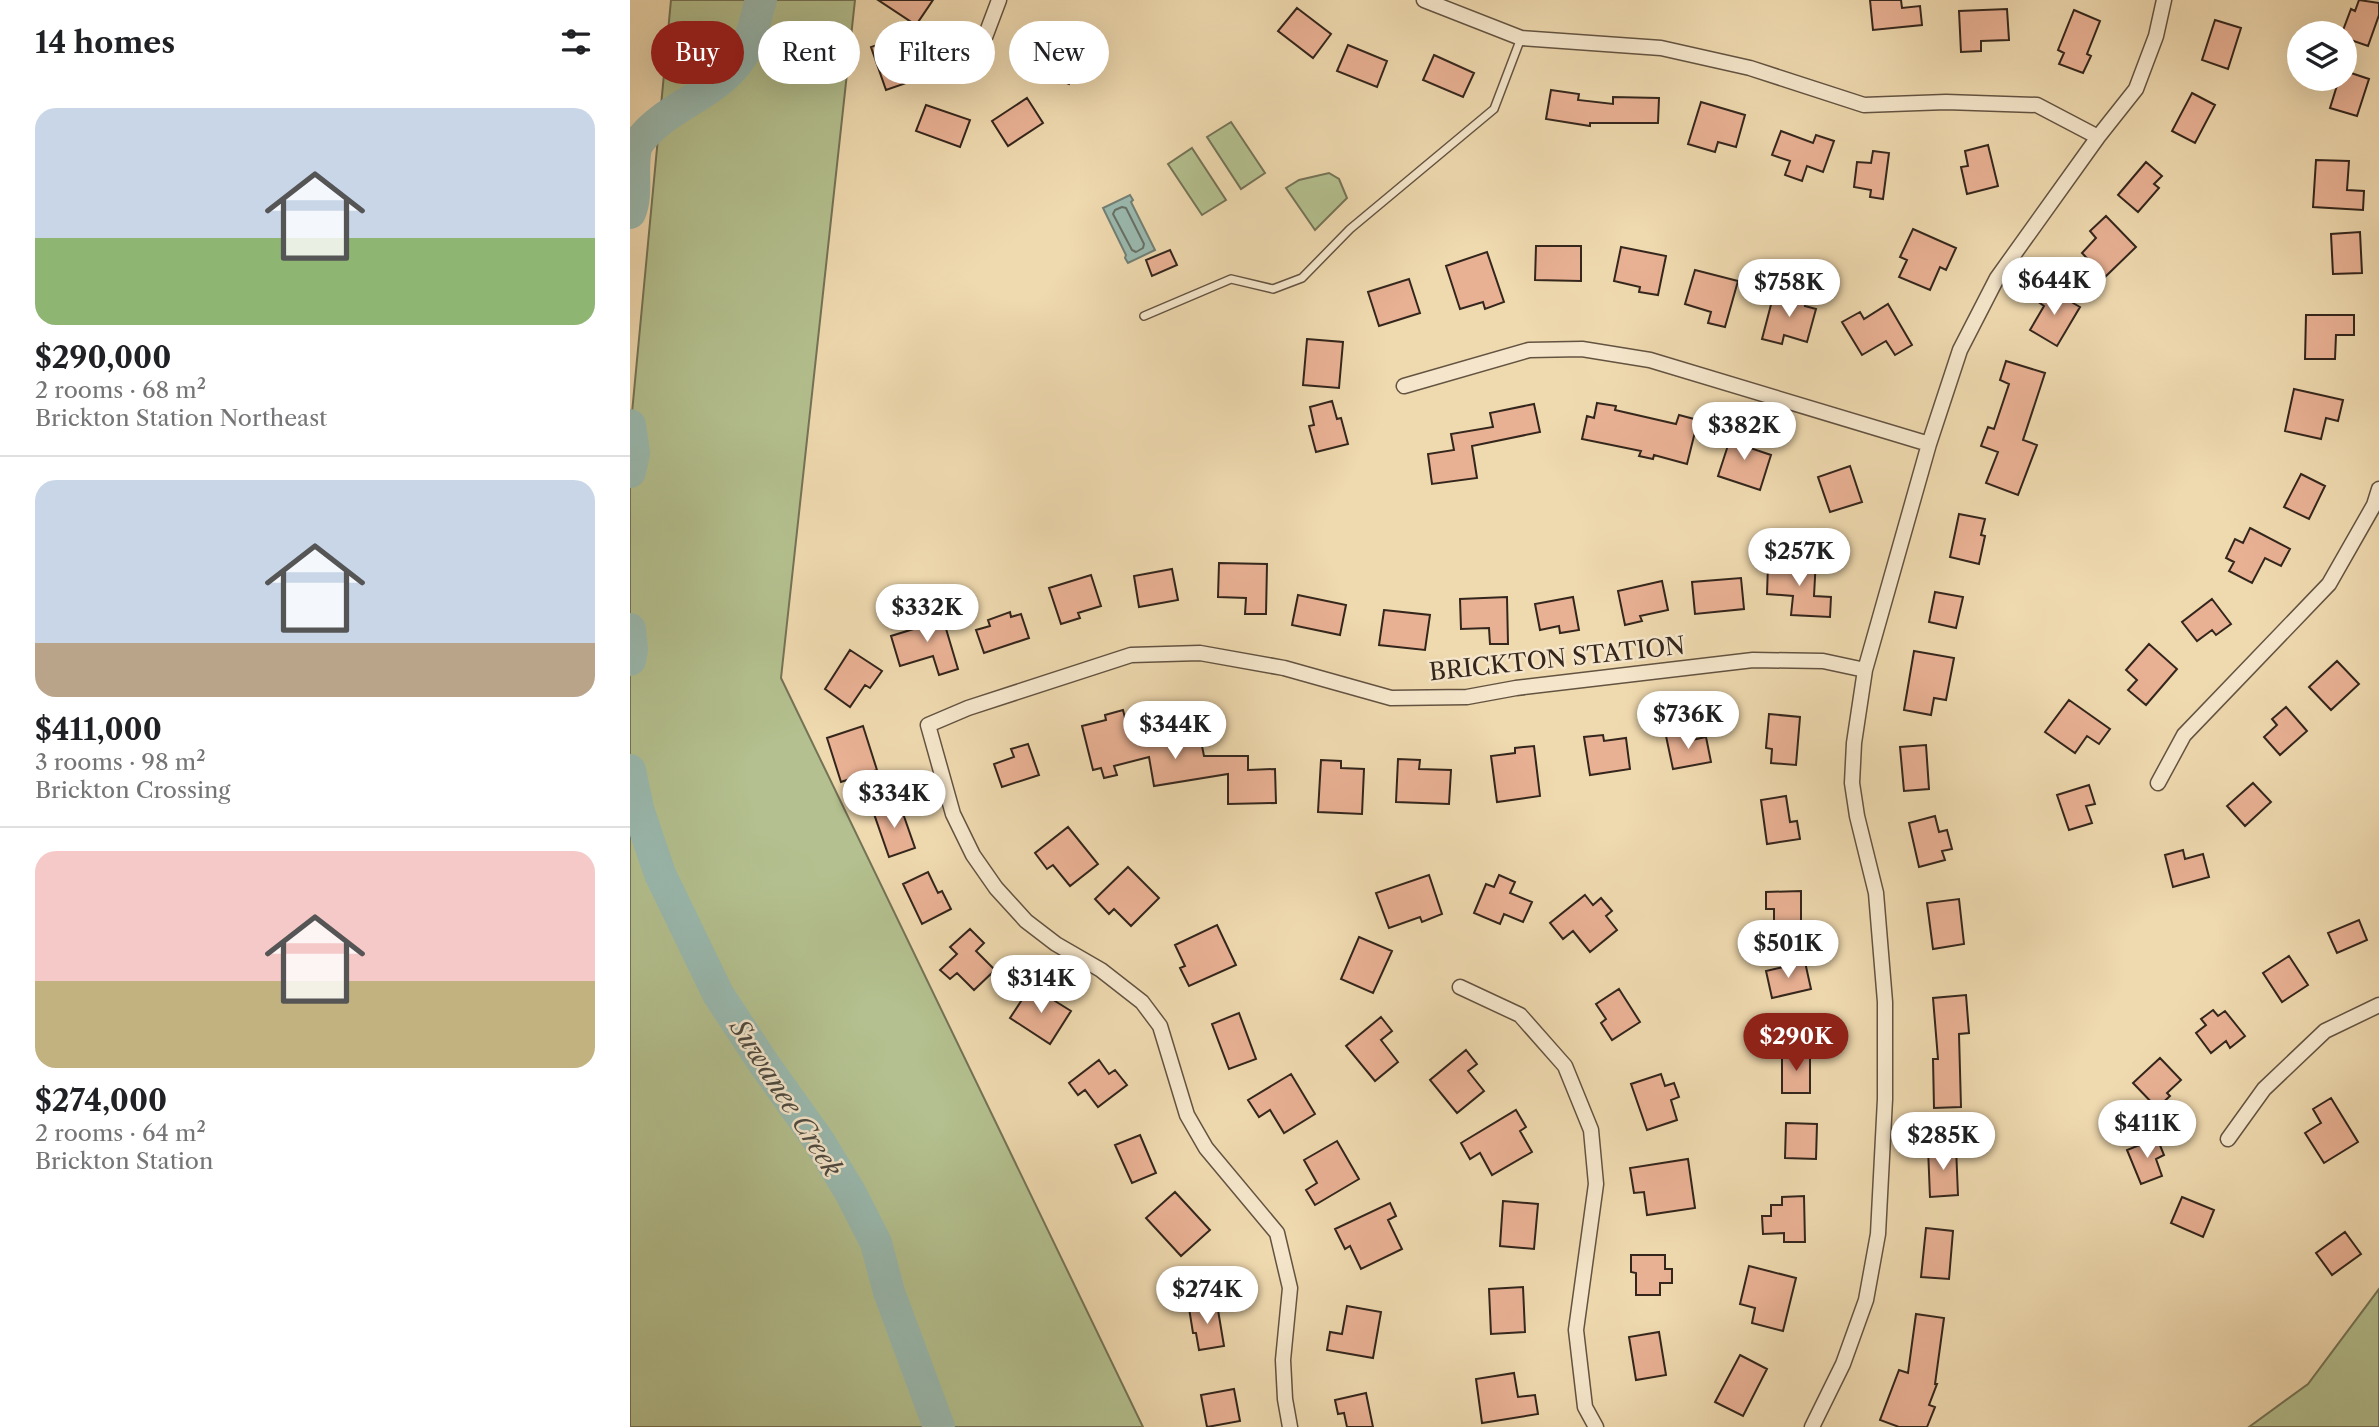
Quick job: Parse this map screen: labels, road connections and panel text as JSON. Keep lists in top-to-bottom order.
{
  "streets": {
    "street": ["BRICKTON STATION"]
  },
  "water": ["Suwanee Creek"],
  "page": {
    "heading": "14 homes",
    "chip": [
      "Buy",
      "Rent",
      "Filters",
      "New"
    ],
    "list": [
      {
        "name": "$290,000",
        "note": "2 rooms · 68 m² · Brickton Station Northeast"
      },
      {
        "name": "$411,000",
        "note": "3 rooms · 98 m² · Brickton Crossing"
      },
      {
        "name": "$274,000",
        "note": "2 rooms · 64 m² · Brickton Station"
      }
    ],
    "price": [
      "$644K",
      "$758K",
      "$382K",
      "$257K",
      "$332K",
      "$736K",
      "$344K",
      "$334K",
      "$501K",
      "$314K",
      "$290K",
      "$411K",
      "$285K",
      "$274K"
    ]
  }
}
